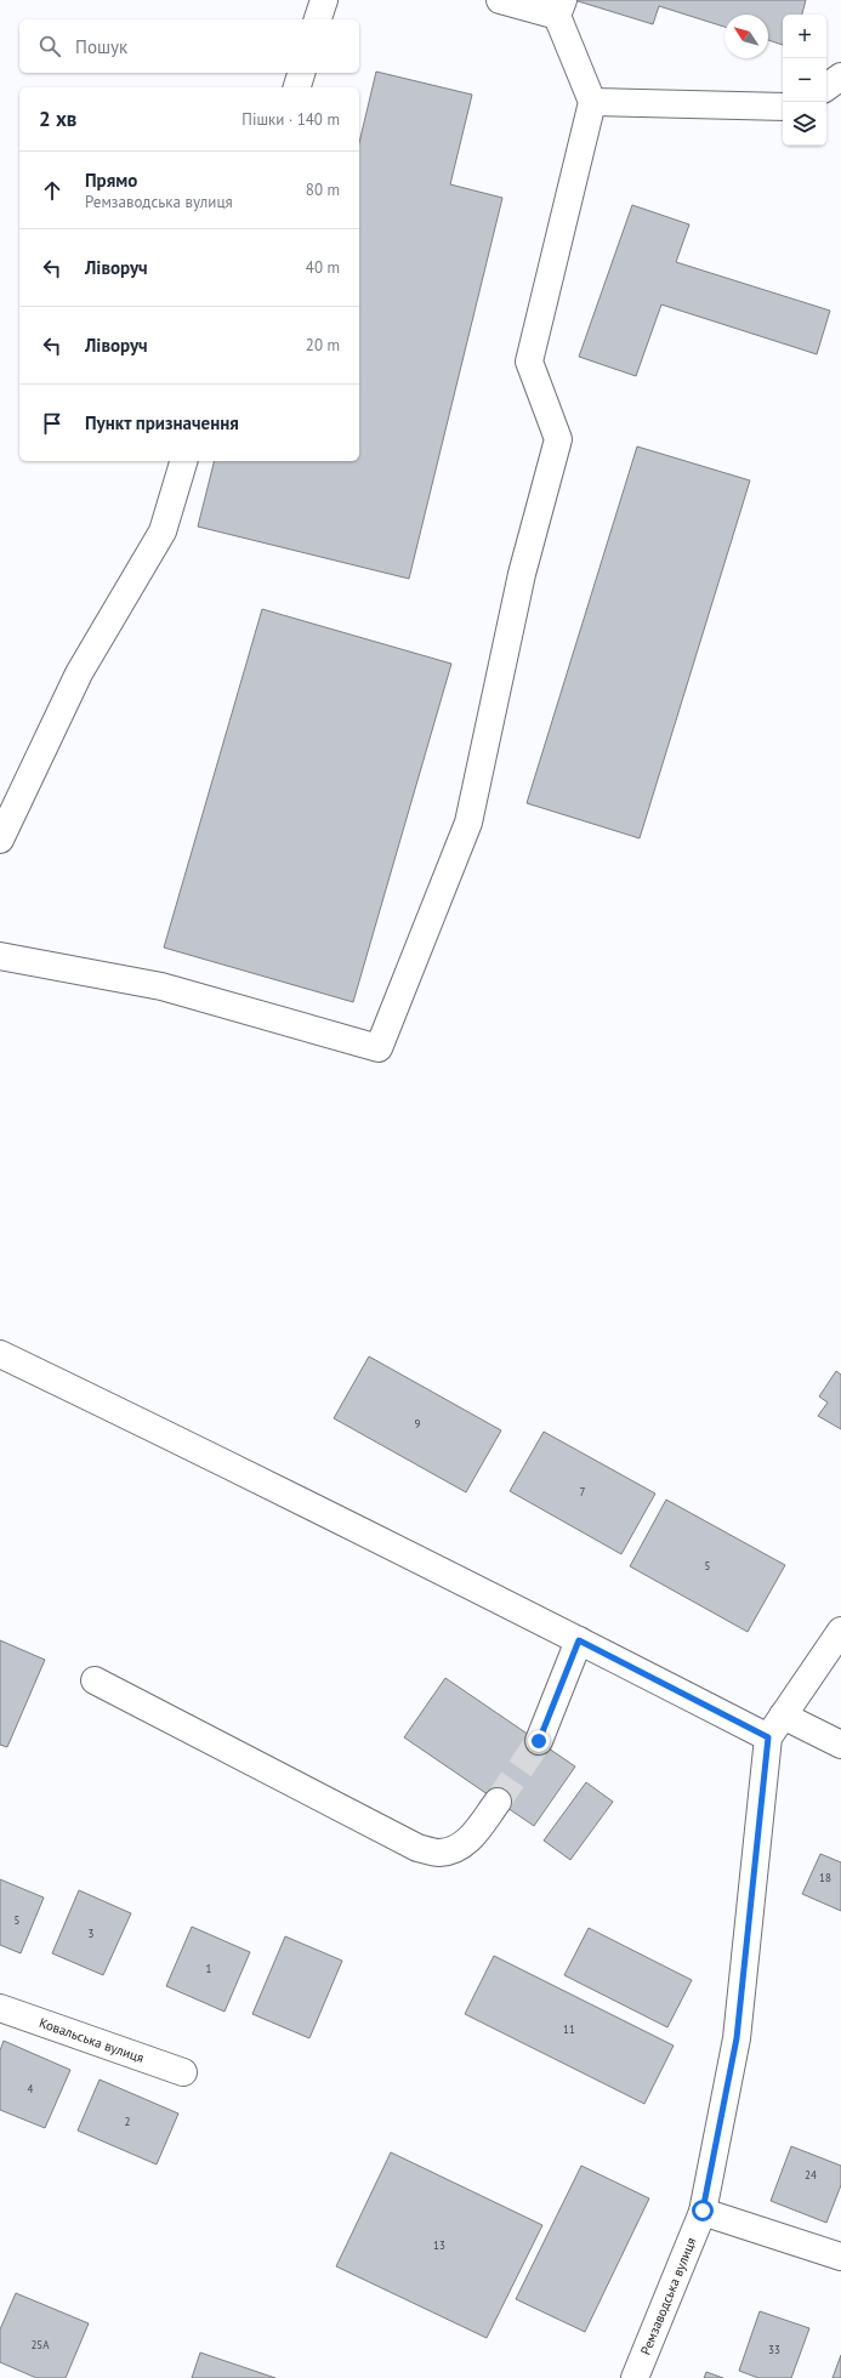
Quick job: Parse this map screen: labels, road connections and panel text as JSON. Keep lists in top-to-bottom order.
{
  "streets": {
    "street": ["Ковальська вулиця", "Ремзаводська вулиця"]
  },
  "house_numbers": [
    "9",
    "7",
    "5",
    "18",
    "5",
    "3",
    "1",
    "11",
    "4",
    "2",
    "24",
    "13",
    "25А",
    "33"
  ],
  "north": "top left",
  "page": {
    "map_buttons": ["+", "−"],
    "search": "Пошук",
    "heading": ["2 хв", "Пішки · 140 m"],
    "list": [
      ["Прямо", "Ремзаводська вулиця", "80 m"],
      ["Ліворуч", "40 m"],
      ["Ліворуч", "20 m"],
      "Пункт призначення"
    ]
  }
}
